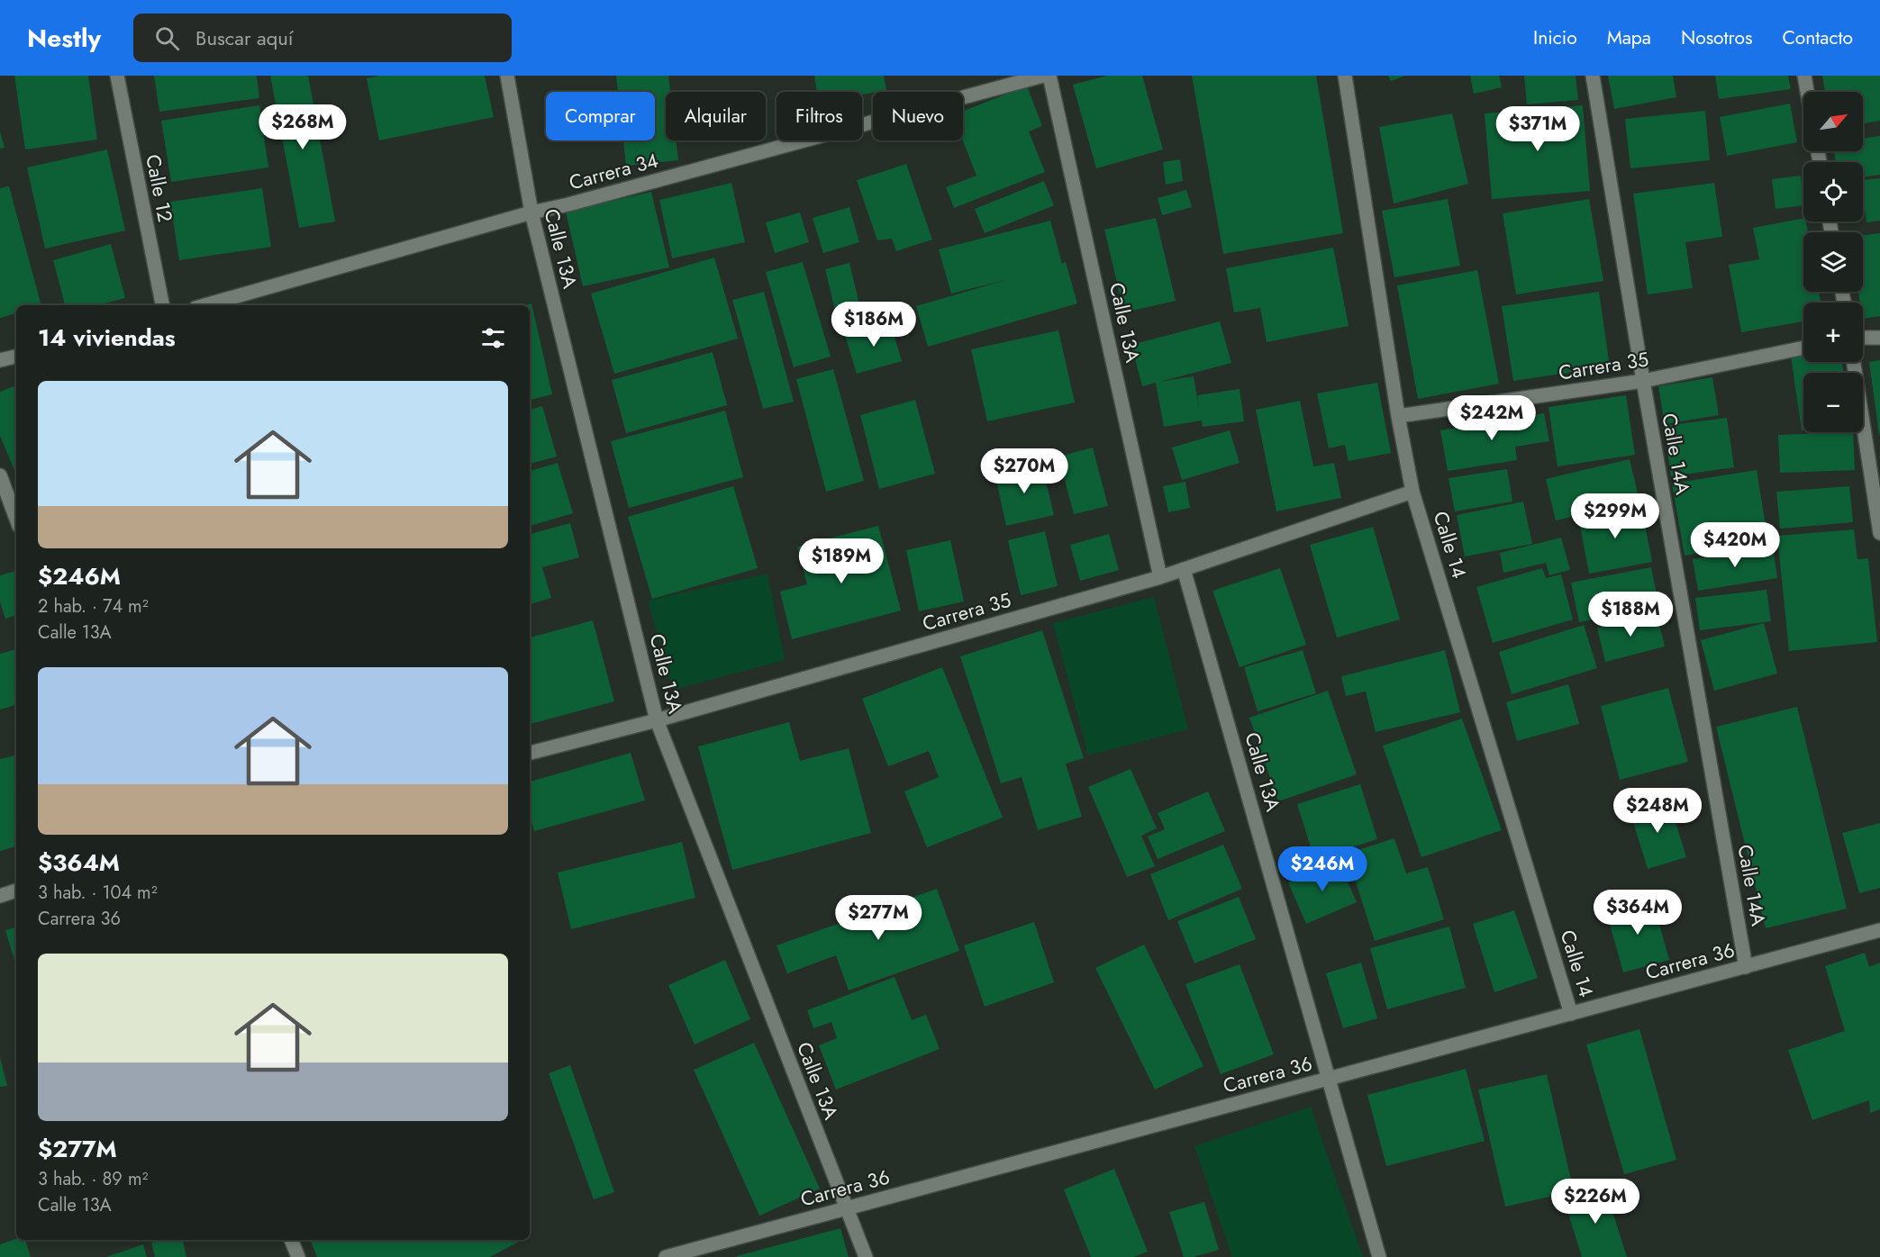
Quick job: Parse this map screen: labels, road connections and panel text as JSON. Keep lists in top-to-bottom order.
{
  "streets": {
    "street": [
      "Carrera 34",
      "Calle 12",
      "Calle 13A",
      "Carrera 35",
      "Calle 14A",
      "Calle 14",
      "Carrera 36"
    ]
  },
  "crossings": [
    ["Carrera 34", "Calle 13A"],
    ["Calle 13A", "Carrera 35"],
    ["Calle 13A", "Carrera 36"],
    ["Carrera 35", "Calle 14A"],
    ["Carrera 35", "Calle 14"],
    ["Calle 14A", "Carrera 36"],
    ["Calle 14", "Carrera 36"]
  ],
  "north": "top right",
  "page": {
    "header": "Nestly",
    "search": "Buscar aquí",
    "nav": [
      "Inicio",
      "Mapa",
      "Nosotros",
      "Contacto"
    ],
    "map_buttons": ["+", "−"],
    "chip": [
      "Comprar",
      "Alquilar",
      "Filtros",
      "Nuevo"
    ],
    "price": [
      "$268M",
      "$371M",
      "$186M",
      "$242M",
      "$270M",
      "$299M",
      "$420M",
      "$189M",
      "$188M",
      "$248M",
      "$246M",
      "$364M",
      "$277M",
      "$226M"
    ],
    "heading": "14 viviendas",
    "list": [
      {
        "name": "$246M",
        "note": "2 hab. · 74 m² · Calle 13A"
      },
      {
        "name": "$364M",
        "note": "3 hab. · 104 m² · Carrera 36"
      },
      {
        "name": "$277M",
        "note": "3 hab. · 89 m² · Calle 13A"
      }
    ]
  }
}
